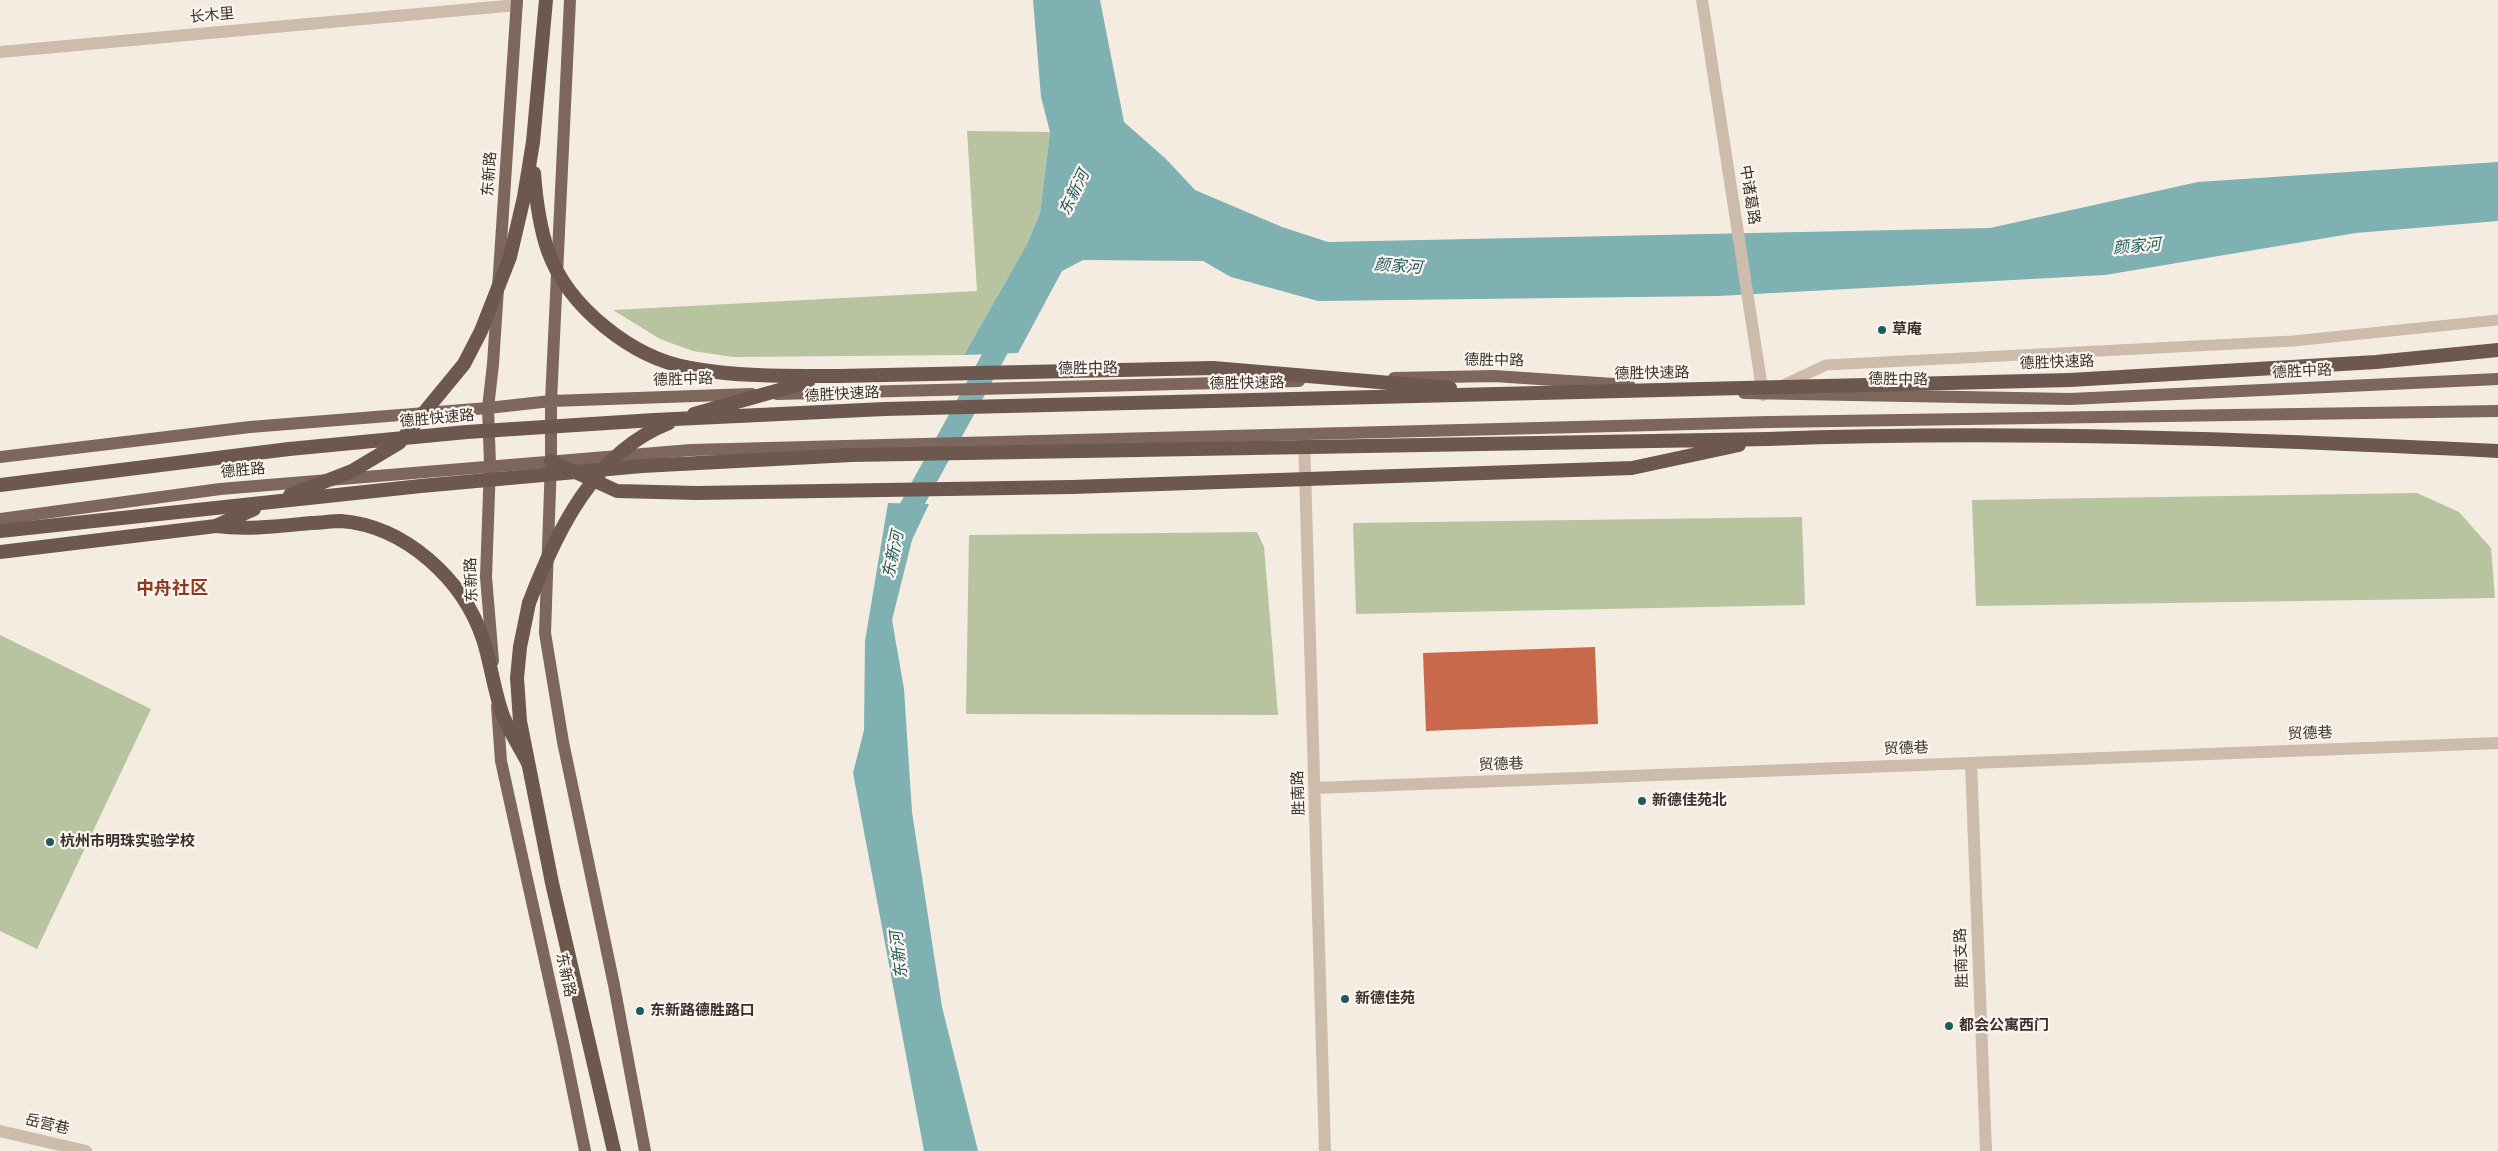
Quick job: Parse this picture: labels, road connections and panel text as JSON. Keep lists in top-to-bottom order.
{
  "streets": {
    "highway": ["德胜快速路"],
    "main road": ["东新路", "德胜中路", "德胜路"],
    "street": [
      "长木里",
      "中诸葛路",
      "贸德巷",
      "胜南路",
      "胜南支路",
      "岳营巷"
    ]
  },
  "crossings": [
    ["长木里", "东新路"],
    ["东新路", "德胜中路"],
    ["东新路", "德胜路"],
    ["中诸葛路", "德胜中路"],
    ["贸德巷", "胜南路"],
    ["贸德巷", "胜南支路"]
  ],
  "districts": ["中舟社区"],
  "water": ["东新河", "颜家河"],
  "places": [
    "草庵",
    "新德佳苑北",
    "杭州市明珠实验学校",
    "新德佳苑",
    "东新路德胜路口",
    "都会公寓西门"
  ]
}
